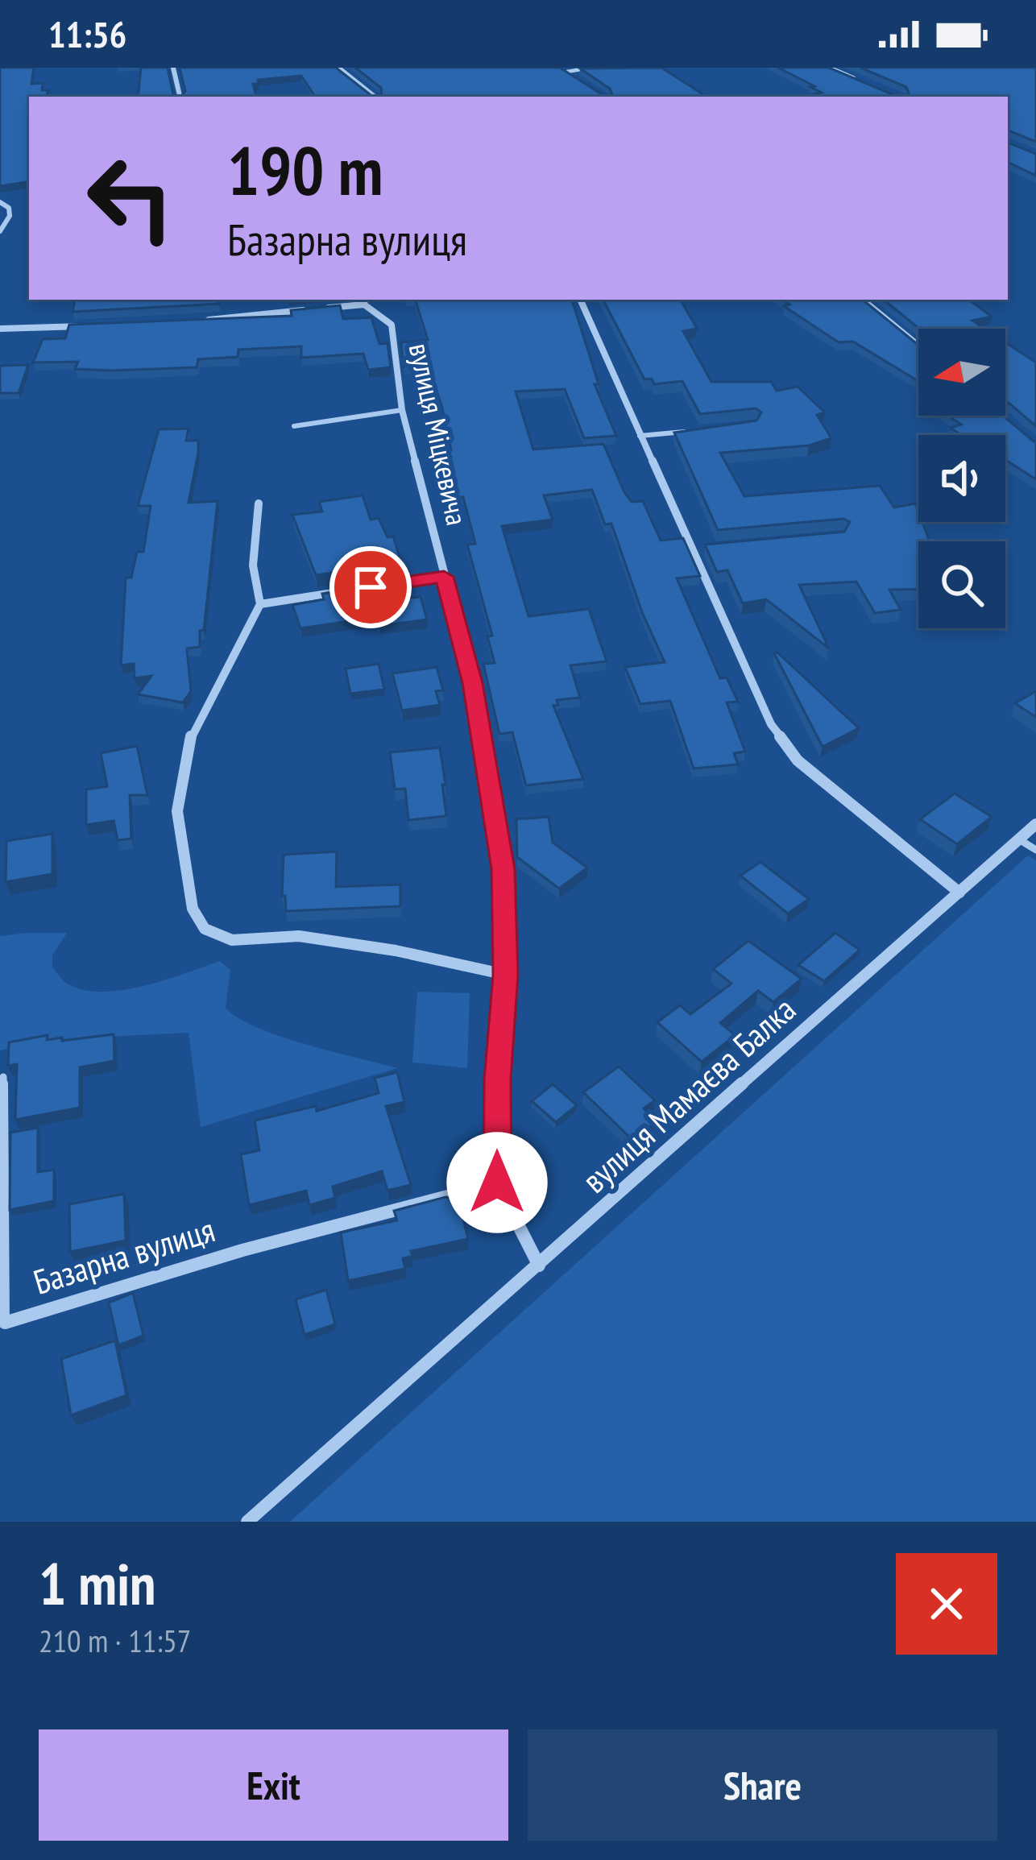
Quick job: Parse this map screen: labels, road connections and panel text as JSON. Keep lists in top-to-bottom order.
{
  "streets": {
    "street": ["вулиця Міцкевича", "вулиця Мамаєва Балка", "Базарна вулиця"]
  },
  "crossings": [
    ["вулиця Міцкевича", "вулиця Мамаєва Балка"],
    ["вулиця Міцкевича", "Базарна вулиця"]
  ],
  "north": "left",
  "page": {
    "status": "11:56",
    "turn": ["190 m", "Базарна вулиця"],
    "heading": ["1 min", "210 m · 11:57"],
    "buttons": ["Exit", "Share"]
  }
}
